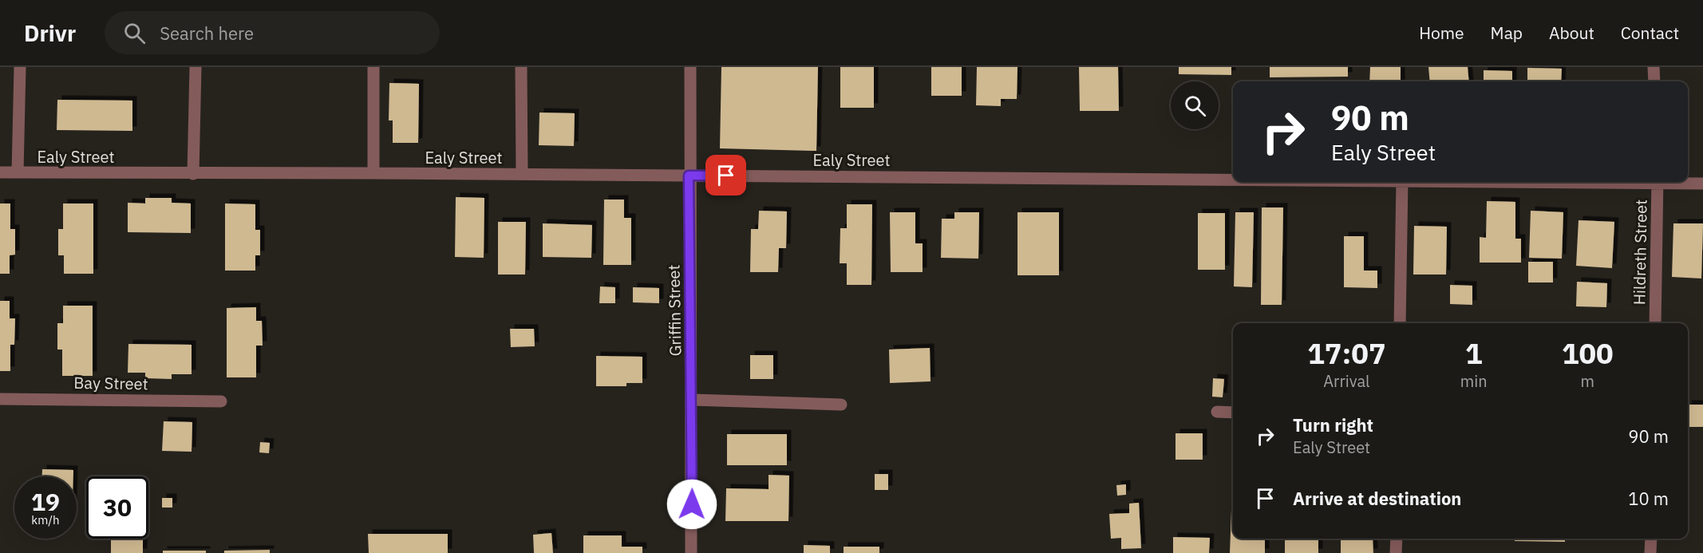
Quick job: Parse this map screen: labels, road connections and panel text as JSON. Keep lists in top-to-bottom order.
{
  "streets": {
    "street": [
      "Ealy Street",
      "Hildreth Street",
      "Griffin Street",
      "Bay Street"
    ]
  },
  "crossings": [
    ["Ealy Street", "Griffin Street"]
  ],
  "page": {
    "header": "Drivr",
    "search": "Search here",
    "nav": [
      "Home",
      "Map",
      "About",
      "Contact"
    ],
    "turn": ["90 m", "Ealy Street"],
    "eta": [
      "17:07",
      "Arrival",
      "1",
      "min",
      "100",
      "m"
    ],
    "list": [
      {
        "name": "Turn right",
        "note": "Ealy Street",
        "value": "90 m"
      },
      {
        "name": "Arrive at destination",
        "value": "10 m"
      }
    ],
    "speed": "19 km/h",
    "limit": "30"
  }
}
